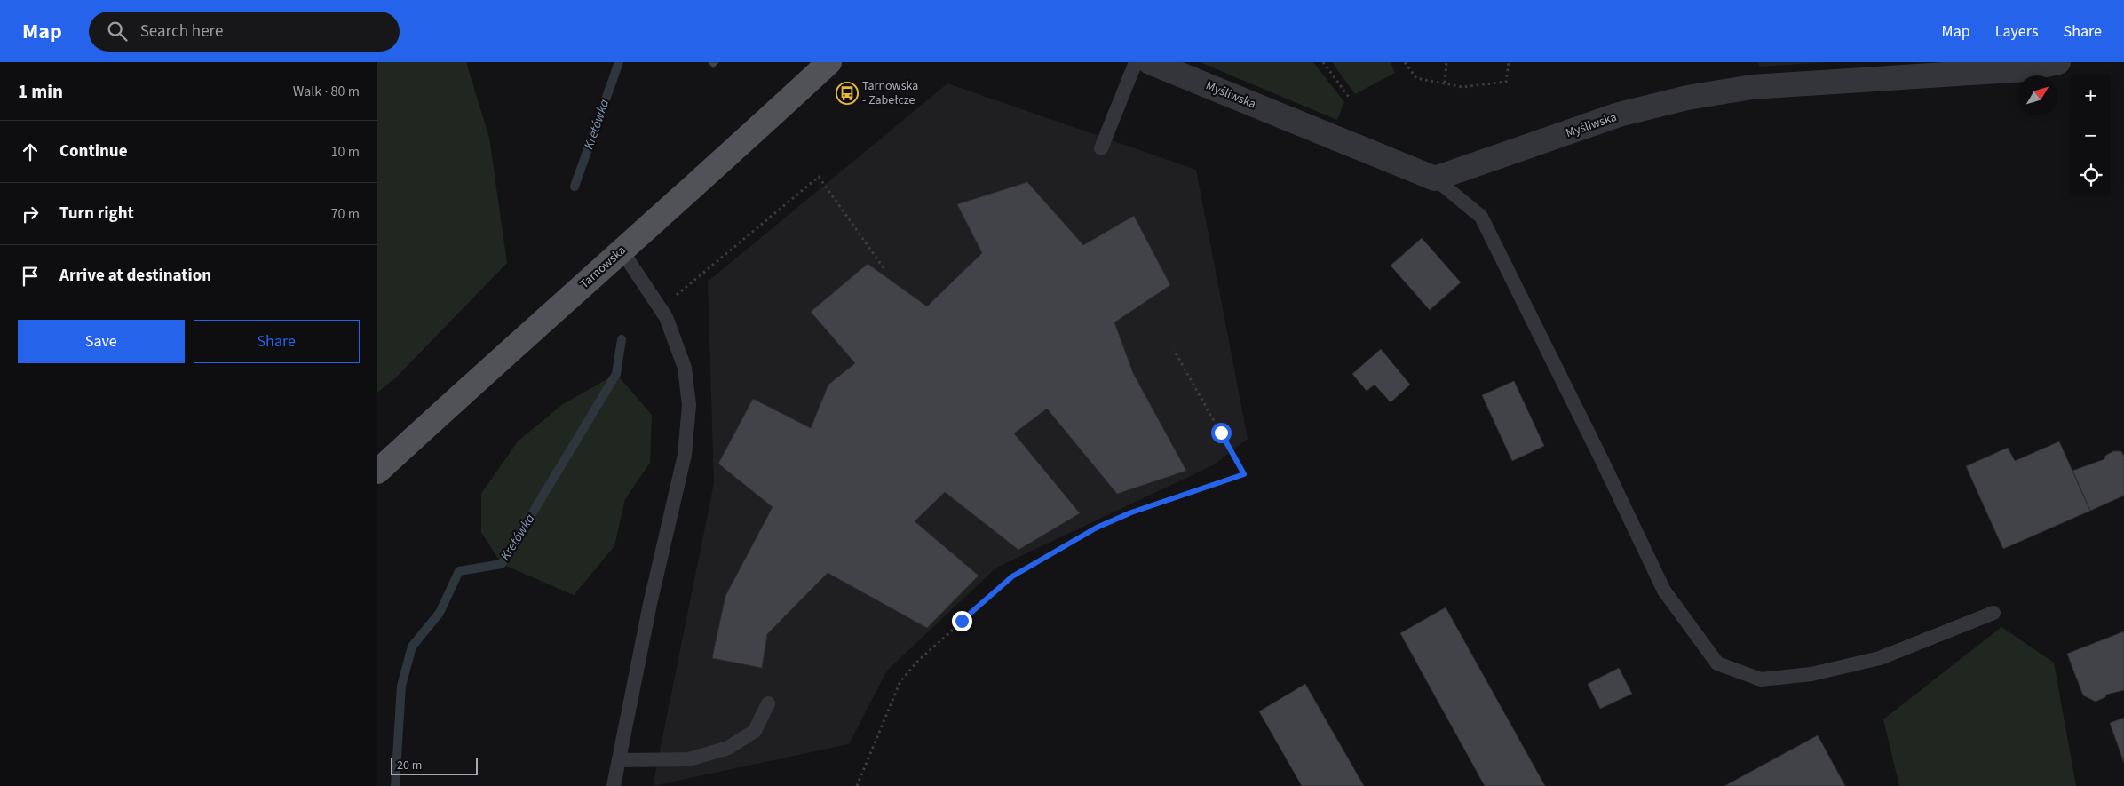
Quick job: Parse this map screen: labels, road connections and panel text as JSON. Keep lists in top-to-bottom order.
{
  "streets": {
    "main road": ["Tarnowska"],
    "street": ["Myśliwska"]
  },
  "water": ["Kretówka"],
  "places": {
    "bus stop": ["Tarnowska - Zabełcze"]
  },
  "scale_bar": "20 m",
  "north": "top right",
  "page": {
    "header": "Map",
    "search": "Search here",
    "nav": ["Map", "Layers", "Share"],
    "heading": ["1 min", "Walk · 80 m"],
    "map_buttons": ["+", "−"],
    "list": [
      ["Continue", "10 m"],
      ["Turn right", "70 m"],
      "Arrive at destination"
    ],
    "buttons": ["Save", "Share"],
    "scale": "20 m"
  }
}
